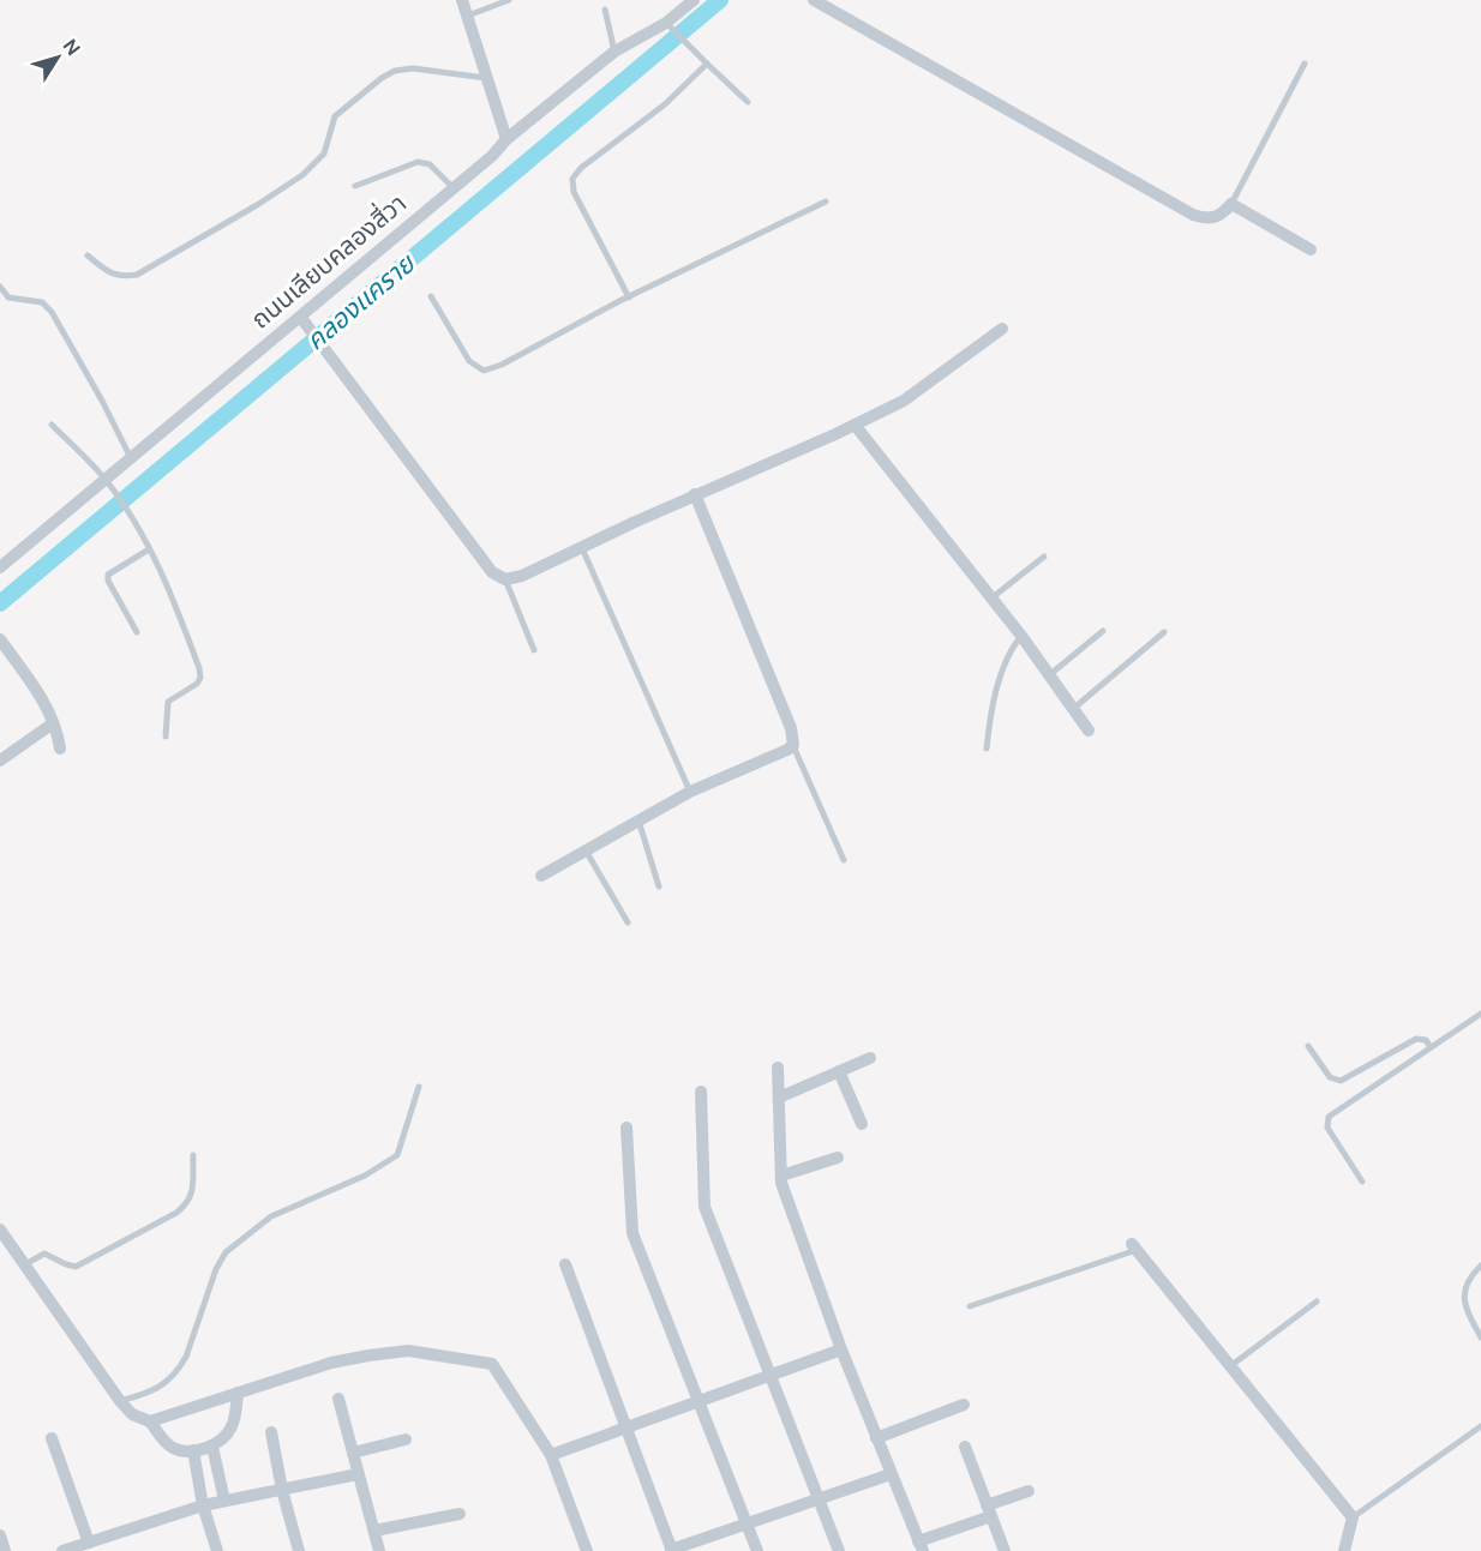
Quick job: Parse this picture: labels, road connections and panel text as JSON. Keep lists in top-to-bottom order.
{
  "streets": {
    "street": ["ถนนเลียบคลองสี่วา"]
  },
  "water": ["คลองเเคราย"],
  "north": "top right"
}
